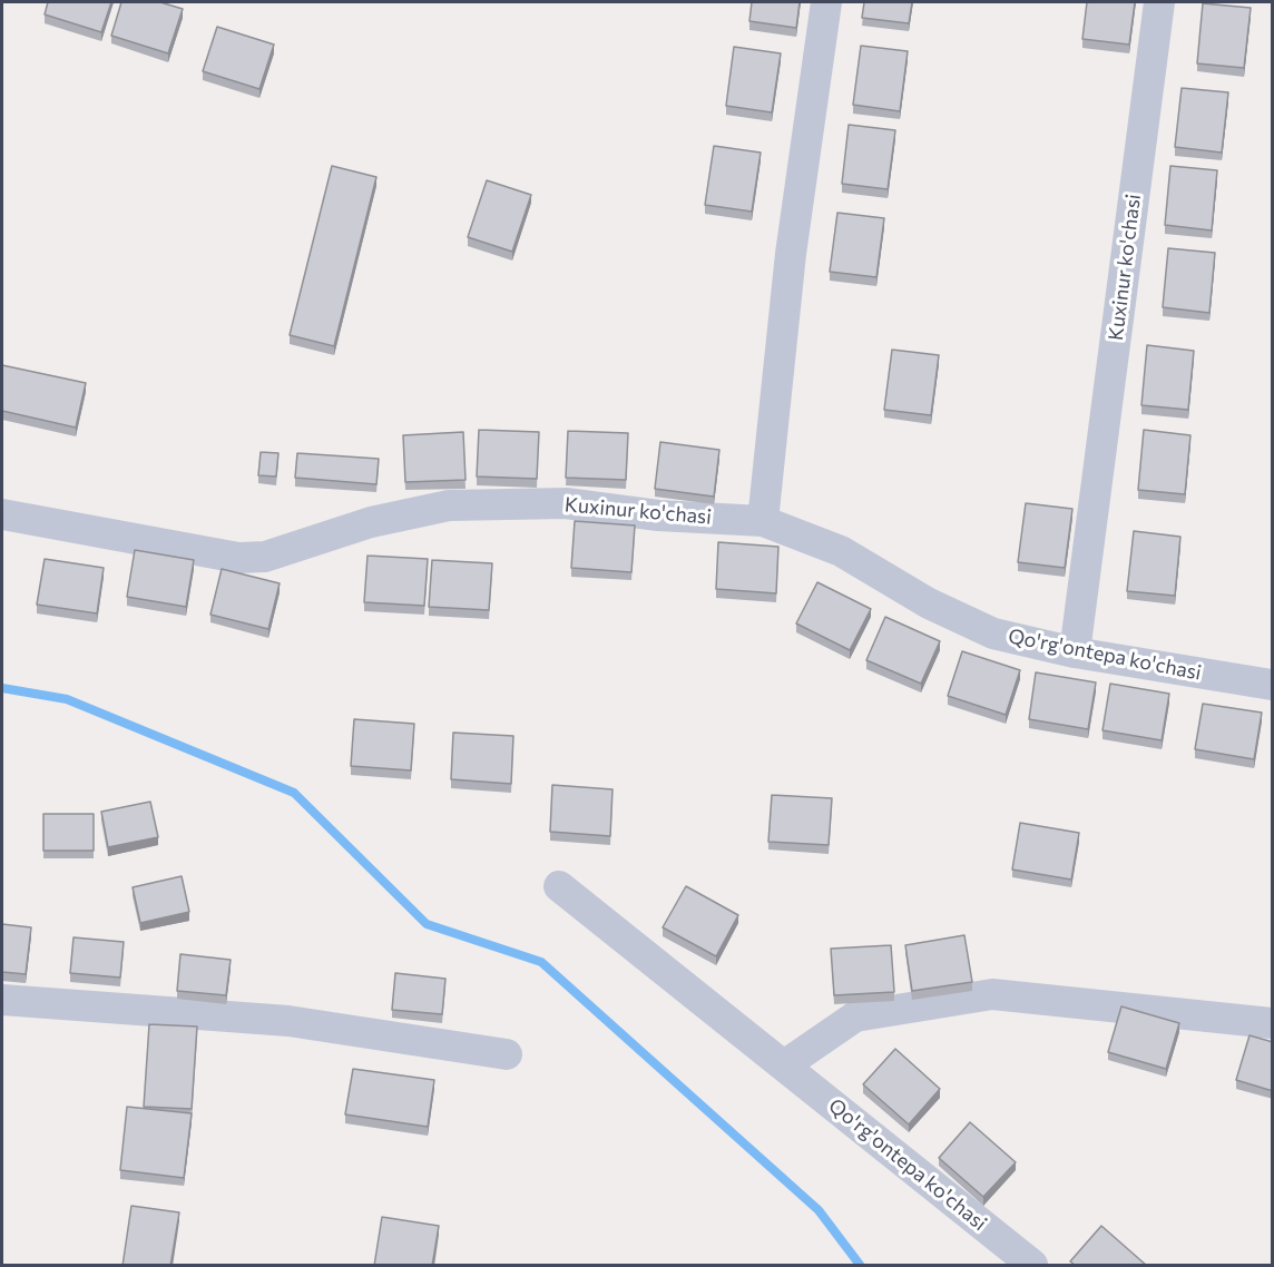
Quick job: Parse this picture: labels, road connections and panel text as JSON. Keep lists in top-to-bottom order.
{
  "streets": {
    "street": ["Kuxinur ko'chasi", "Qo'rg'ontepa ko'chasi"]
  },
  "crossings": [
    ["Kuxinur ko'chasi", "Qo'rg'ontepa ko'chasi"]
  ]
}
